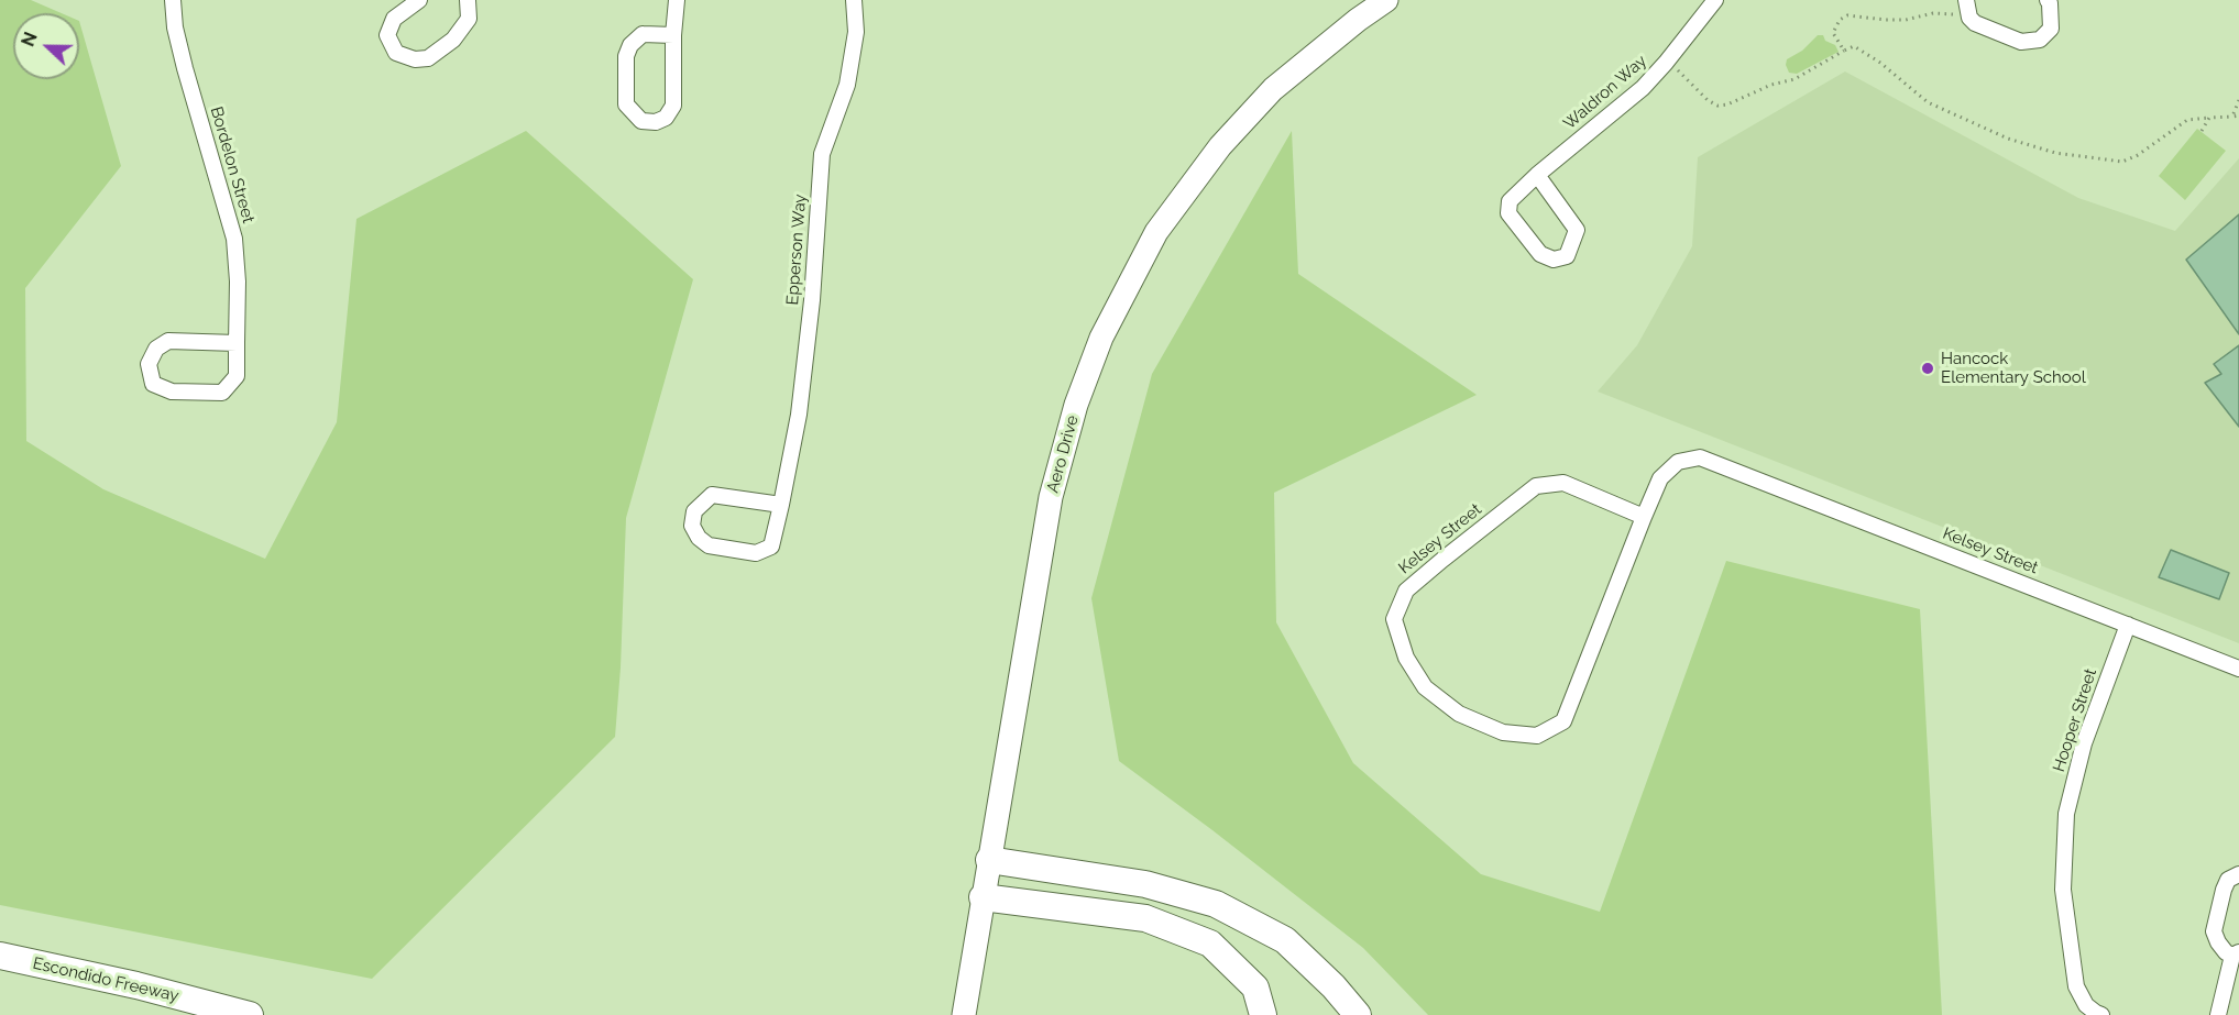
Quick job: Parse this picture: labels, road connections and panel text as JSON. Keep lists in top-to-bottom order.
{
  "streets": {
    "highway": ["Escondido Freeway"],
    "main road": ["Aero Drive"],
    "street": [
      "Waldron Way",
      "Bordelon Street",
      "Epperson Way",
      "Kelsey Street",
      "Hooper Street"
    ]
  },
  "crossings": [
    ["Kelsey Street", "Hooper Street"]
  ],
  "places": ["Hancock Elementary School"],
  "north": "left"
}
